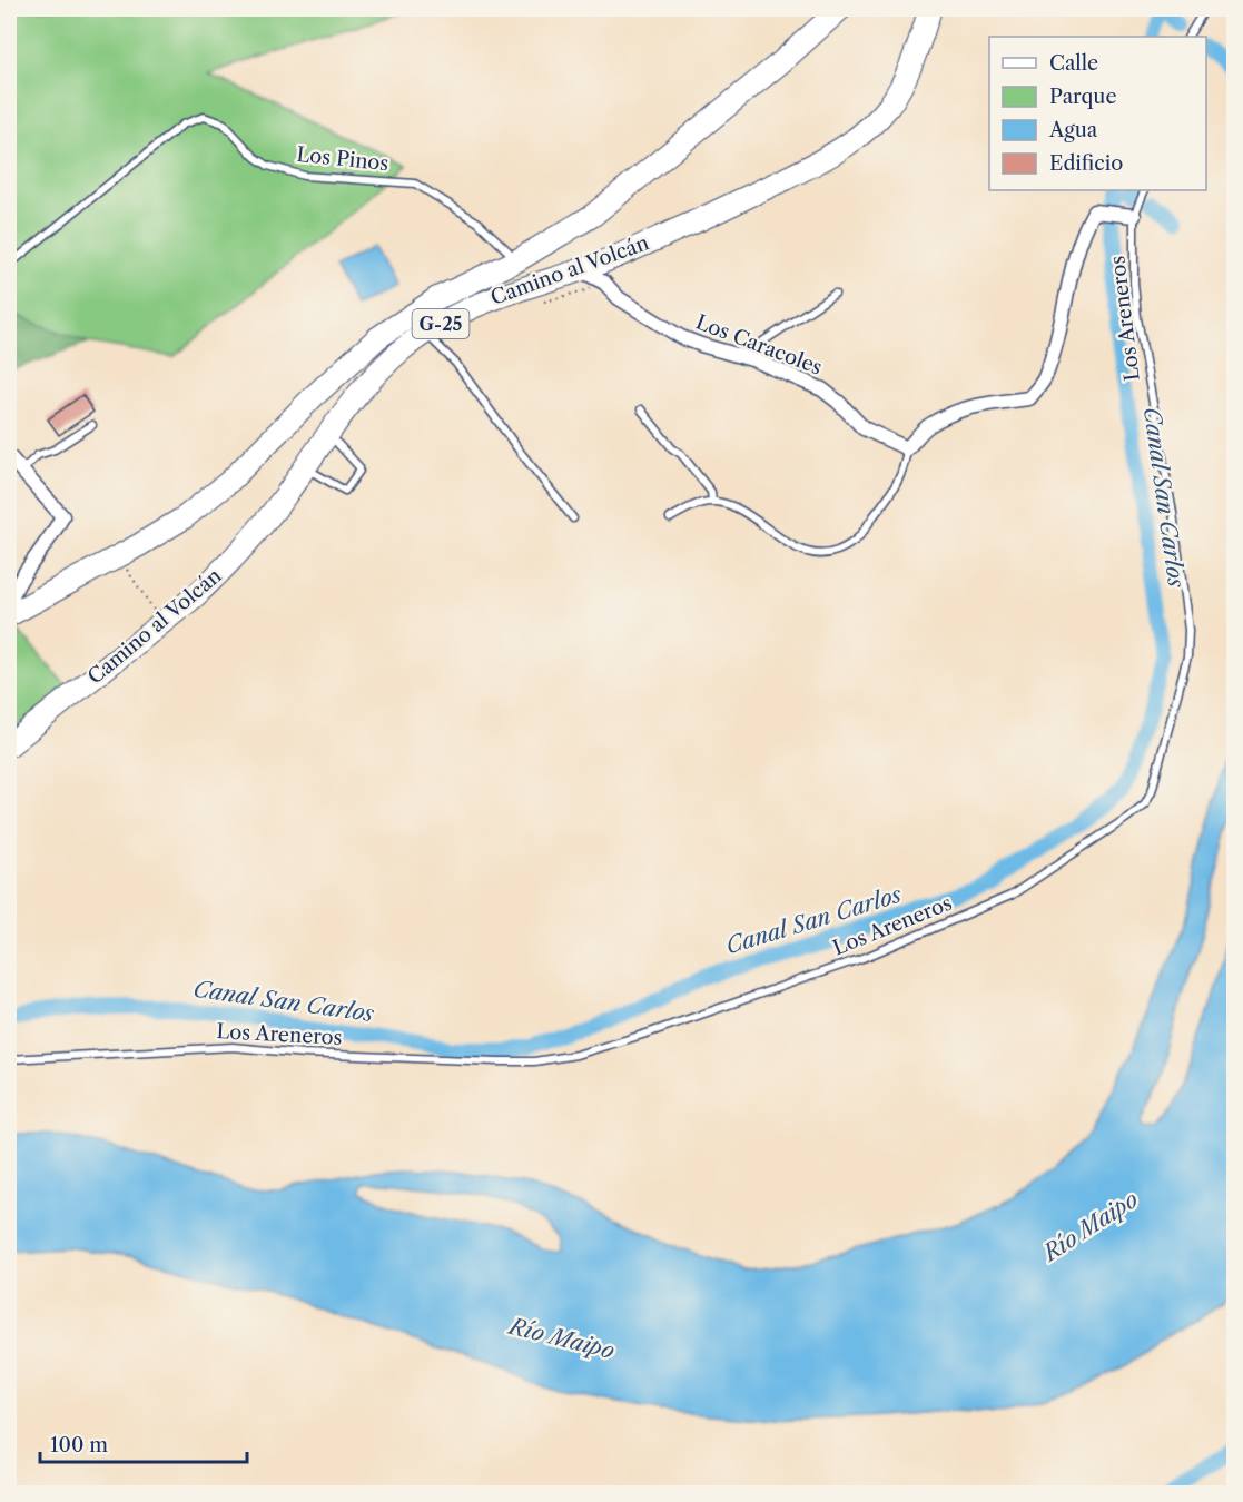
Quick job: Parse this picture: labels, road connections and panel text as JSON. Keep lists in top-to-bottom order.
{
  "streets": {
    "main road": ["Camino al Volcán", "G-25"],
    "street": ["Los Caracoles"],
    "lane": ["Los Pinos", "Los Areneros"]
  },
  "crossings": [
    ["Los Pinos", "Camino al Volcán"],
    ["Camino al Volcán", "Los Caracoles"]
  ],
  "water": ["Canal San Carlos", "Río Maipo"],
  "legend": [
    "Calle",
    "Parque",
    "Agua",
    "Edificio"
  ],
  "scale_bar": "100 m"
}
